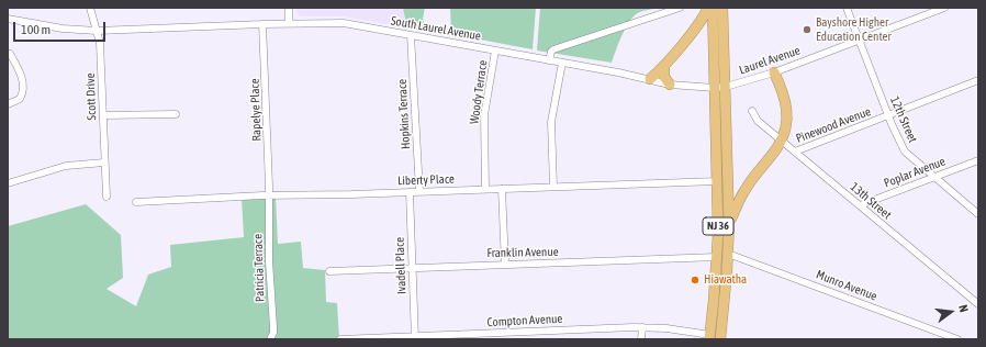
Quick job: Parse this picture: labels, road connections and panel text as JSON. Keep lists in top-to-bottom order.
{
  "streets": {
    "highway": ["NJ 36"],
    "street": [
      "South Laurel Avenue",
      "Laurel Avenue",
      "Woody Terrace",
      "Scott Drive",
      "Rapelye Place",
      "Hopkins Terrace",
      "12th Street",
      "Pinewood Avenue",
      "Poplar Avenue",
      "Liberty Place",
      "13th Street",
      "Franklin Avenue",
      "Ivadell Place",
      "Patricia Terrace",
      "Munro Avenue",
      "Compton Avenue"
    ]
  },
  "crossings": [
    ["South Laurel Avenue", "Laurel Avenue"],
    ["South Laurel Avenue", "Woody Terrace"],
    ["South Laurel Avenue", "Scott Drive"],
    ["South Laurel Avenue", "Rapelye Place"],
    ["South Laurel Avenue", "Hopkins Terrace"],
    ["South Laurel Avenue", "NJ 36"],
    ["Laurel Avenue", "12th Street"],
    ["Laurel Avenue", "NJ 36"],
    ["Woody Terrace", "Liberty Place"],
    ["Rapelye Place", "Liberty Place"],
    ["Rapelye Place", "Patricia Terrace"],
    ["Hopkins Terrace", "Liberty Place"],
    ["12th Street", "Pinewood Avenue"],
    ["12th Street", "Poplar Avenue"],
    ["Pinewood Avenue", "13th Street"],
    ["Poplar Avenue", "13th Street"],
    ["Liberty Place", "NJ 36"],
    ["Liberty Place", "Ivadell Place"],
    ["Liberty Place", "Patricia Terrace"],
    ["NJ 36", "Franklin Avenue"],
    ["NJ 36", "Munro Avenue"],
    ["NJ 36", "Compton Avenue"],
    ["Franklin Avenue", "Ivadell Place"],
    ["Ivadell Place", "Compton Avenue"]
  ],
  "places": ["Bayshore Higher Education Center", "Hiawatha"],
  "scale_bar": "100 m",
  "north": "right"
}
